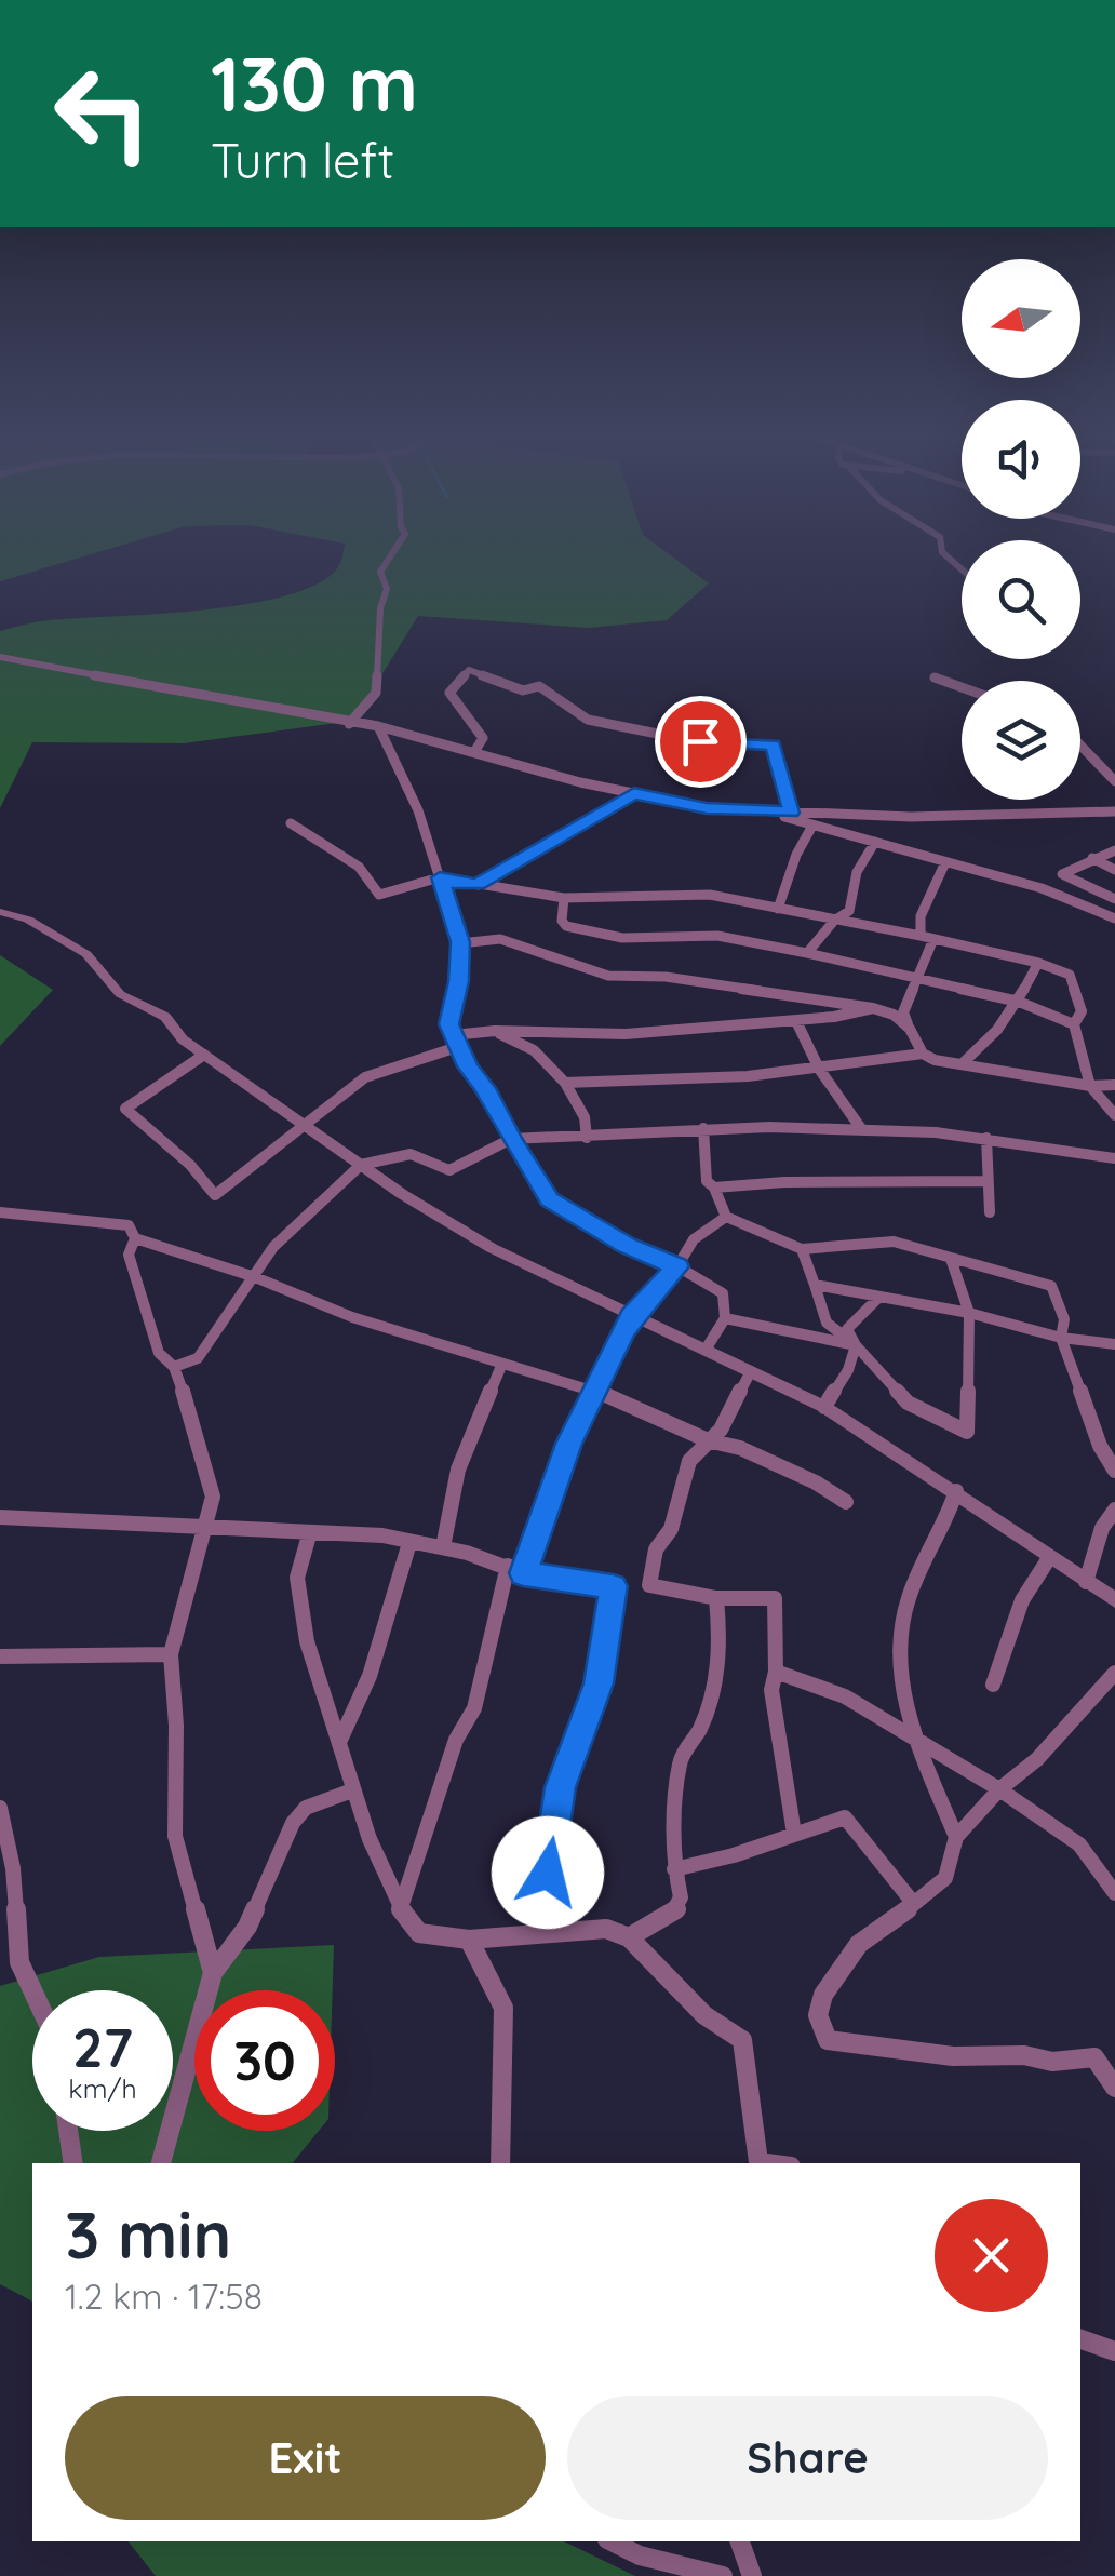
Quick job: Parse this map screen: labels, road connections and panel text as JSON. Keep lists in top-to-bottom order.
{
  "north": "left",
  "page": {
    "turn": ["130 m", "Turn left"],
    "speed": "27 km/h",
    "limit": "30",
    "heading": ["3 min", "1.2 km · 17:58"],
    "buttons": ["Exit", "Share"]
  }
}
